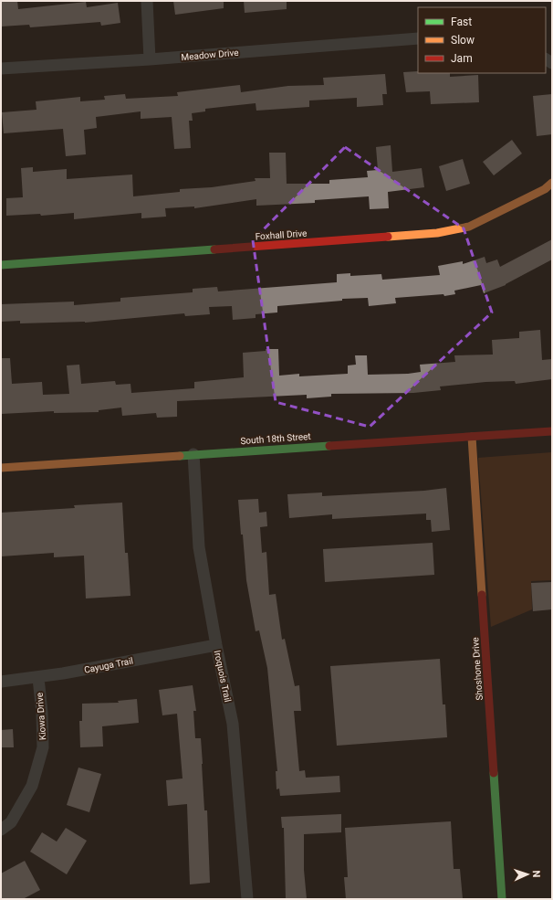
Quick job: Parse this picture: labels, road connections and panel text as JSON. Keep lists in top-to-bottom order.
{
  "streets": {
    "street": [
      "Meadow Drive",
      "Foxhall Drive",
      "South 18th Street",
      "Cayuga Trail",
      "Shoshone Drive",
      "Iroquois Trail",
      "Kiowa Drive"
    ]
  },
  "crossings": [
    ["South 18th Street", "Shoshone Drive"],
    ["South 18th Street", "Iroquois Trail"],
    ["Cayuga Trail", "Iroquois Trail"],
    ["Cayuga Trail", "Kiowa Drive"]
  ],
  "legend": ["Fast", "Slow", "Jam"],
  "north": "right"
}
